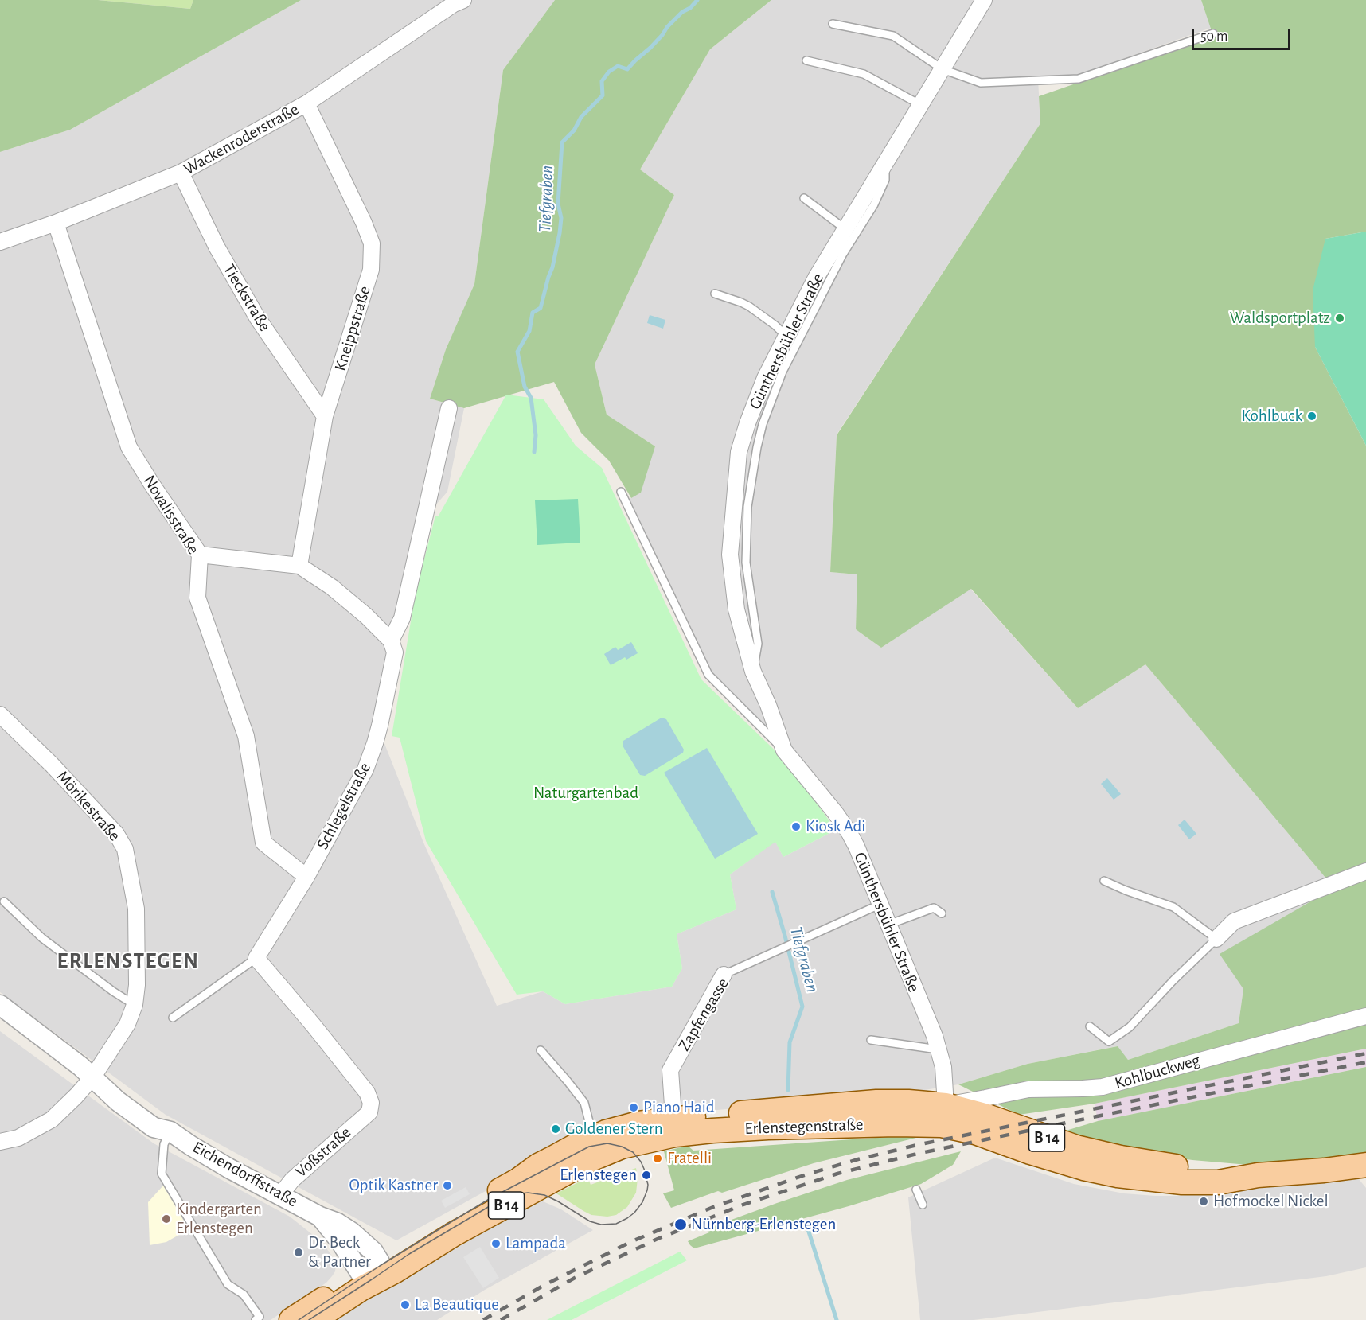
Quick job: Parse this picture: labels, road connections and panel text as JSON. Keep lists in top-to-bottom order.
{
  "streets": {
    "main road": ["Erlenstegenstraße", "B 14"],
    "street": [
      "Wackenroderstraße",
      "Tieckstraße",
      "Kneippstraße",
      "Günthersbühler Straße",
      "Novalisstraße",
      "Mörikestraße",
      "Schlegelstraße",
      "Zapfengasse",
      "Kohlbuckweg",
      "Voßstraße",
      "Eichendorffstraße"
    ]
  },
  "crossings": [
    ["Wackenroderstraße", "Tieckstraße"],
    ["Wackenroderstraße", "Kneippstraße"],
    ["Wackenroderstraße", "Novalisstraße"],
    ["Tieckstraße", "Kneippstraße"],
    ["Günthersbühler Straße", "Zapfengasse"],
    ["Günthersbühler Straße", "Kohlbuckweg"],
    ["Günthersbühler Straße", "Erlenstegenstraße"],
    ["Novalisstraße", "Schlegelstraße"],
    ["Mörikestraße", "Eichendorffstraße"],
    ["Schlegelstraße", "Voßstraße"],
    ["Zapfengasse", "Erlenstegenstraße"],
    ["Kohlbuckweg", "Erlenstegenstraße"],
    ["Erlenstegenstraße", "Eichendorffstraße"],
    ["Voßstraße", "Eichendorffstraße"]
  ],
  "districts": ["ERLENSTEGEN"],
  "water": ["Tiefgraben"],
  "parks": ["Naturgartenbad"],
  "places": [
    "Waldsportplatz",
    "Kohlbuck",
    "Kiosk Adi",
    "Piano Haid",
    "Goldener Stern",
    "Fratelli",
    "Erlenstegen",
    "Optik Kastner",
    "Hofmockel Nickel",
    "Kindergarten Erlenstegen",
    "Nürnberg-Erlenstegen",
    "Lampada",
    "Dr. Beck & Partner",
    "La Beautique"
  ],
  "scale_bar": "50 m"
}
